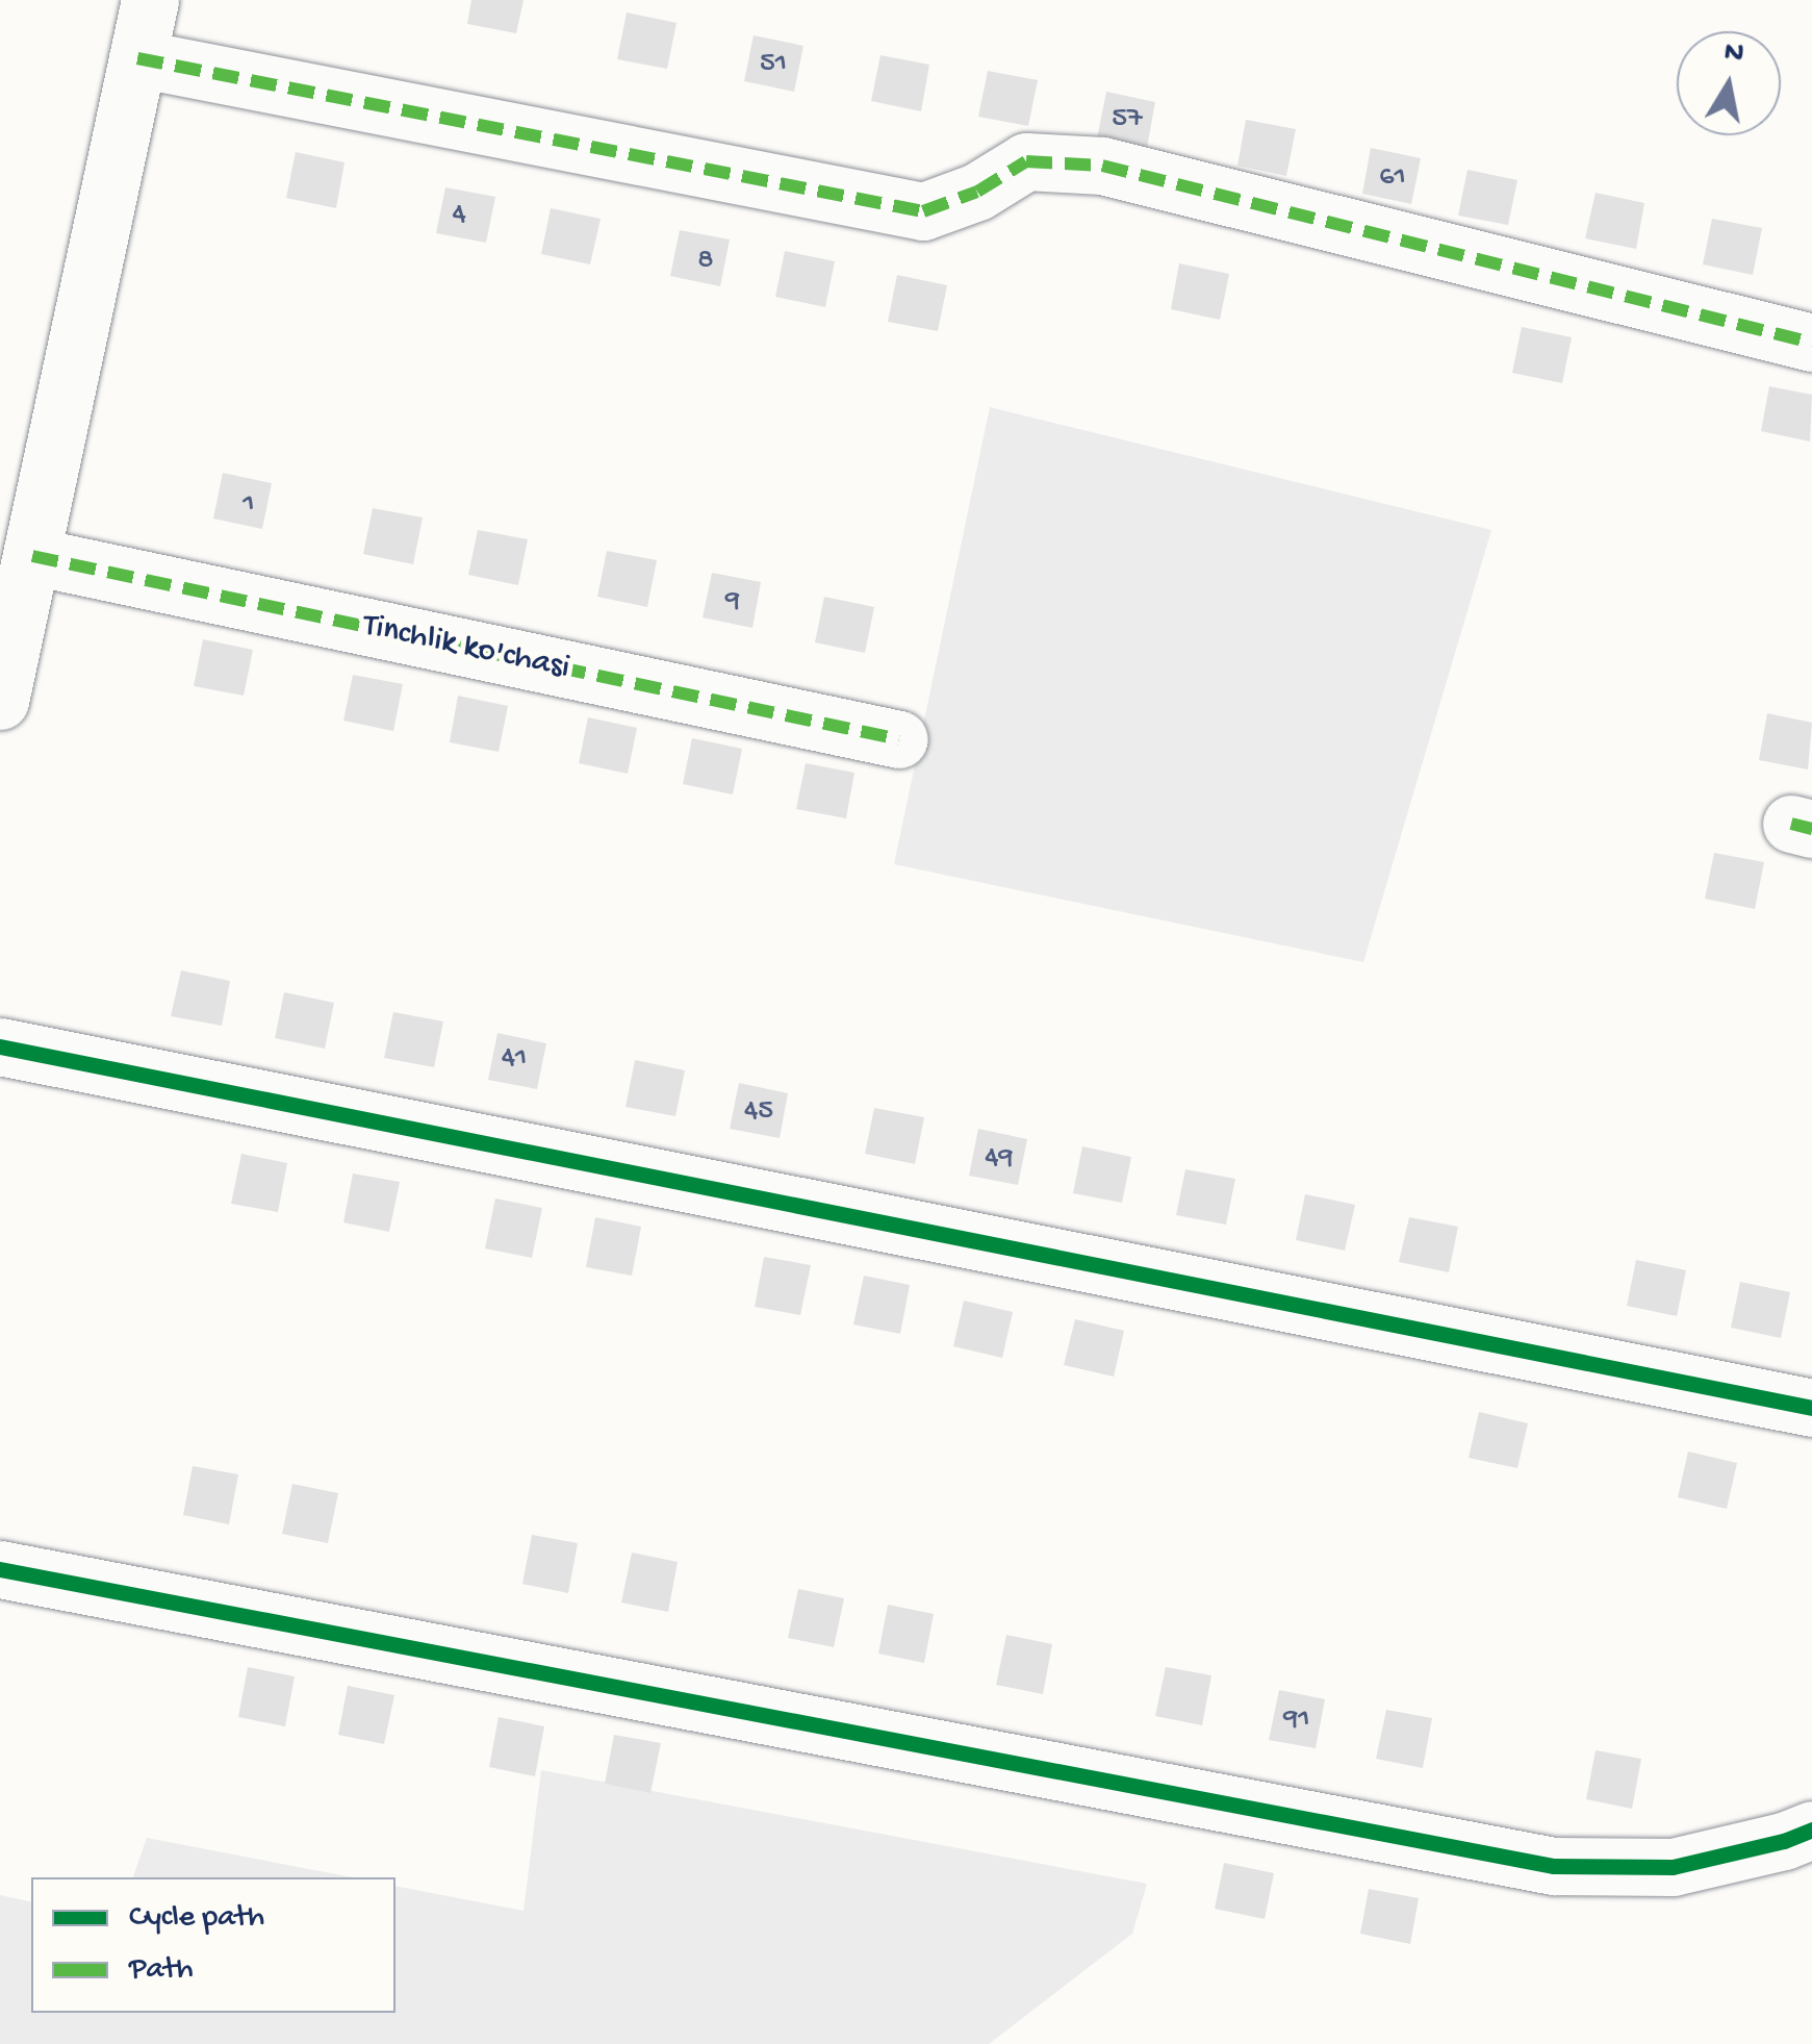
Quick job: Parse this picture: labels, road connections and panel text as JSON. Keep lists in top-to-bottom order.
{
  "streets": {
    "street": ["Tinchlik ko'chasi"]
  },
  "house_numbers": [
    "51",
    "57",
    "61",
    "4",
    "8",
    "1",
    "9",
    "41",
    "45",
    "49",
    "91"
  ],
  "legend": ["Cycle path", "Path"],
  "north": "top"
}
